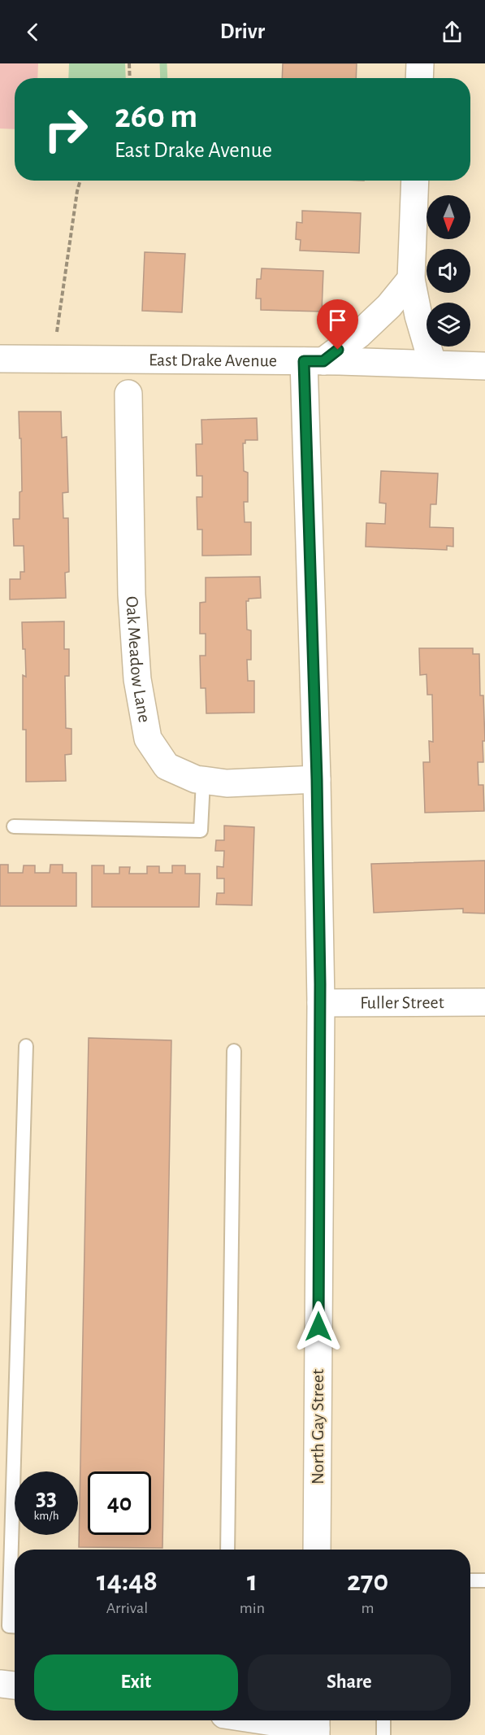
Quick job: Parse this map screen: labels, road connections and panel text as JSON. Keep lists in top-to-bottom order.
{
  "streets": {
    "street": [
      "East Drake Avenue",
      "Oak Meadow Lane",
      "Fuller Street",
      "North Gay Street"
    ]
  },
  "crossings": [
    ["East Drake Avenue", "North Gay Street"],
    ["Oak Meadow Lane", "North Gay Street"],
    ["Fuller Street", "North Gay Street"]
  ],
  "north": "bottom",
  "page": {
    "header": "Drivr",
    "turn": ["260 m", "East Drake Avenue"],
    "speed": "33 km/h",
    "limit": "40",
    "eta": [
      "14:48",
      "Arrival",
      "1",
      "min",
      "270",
      "m"
    ],
    "buttons": ["Exit", "Share"]
  }
}
